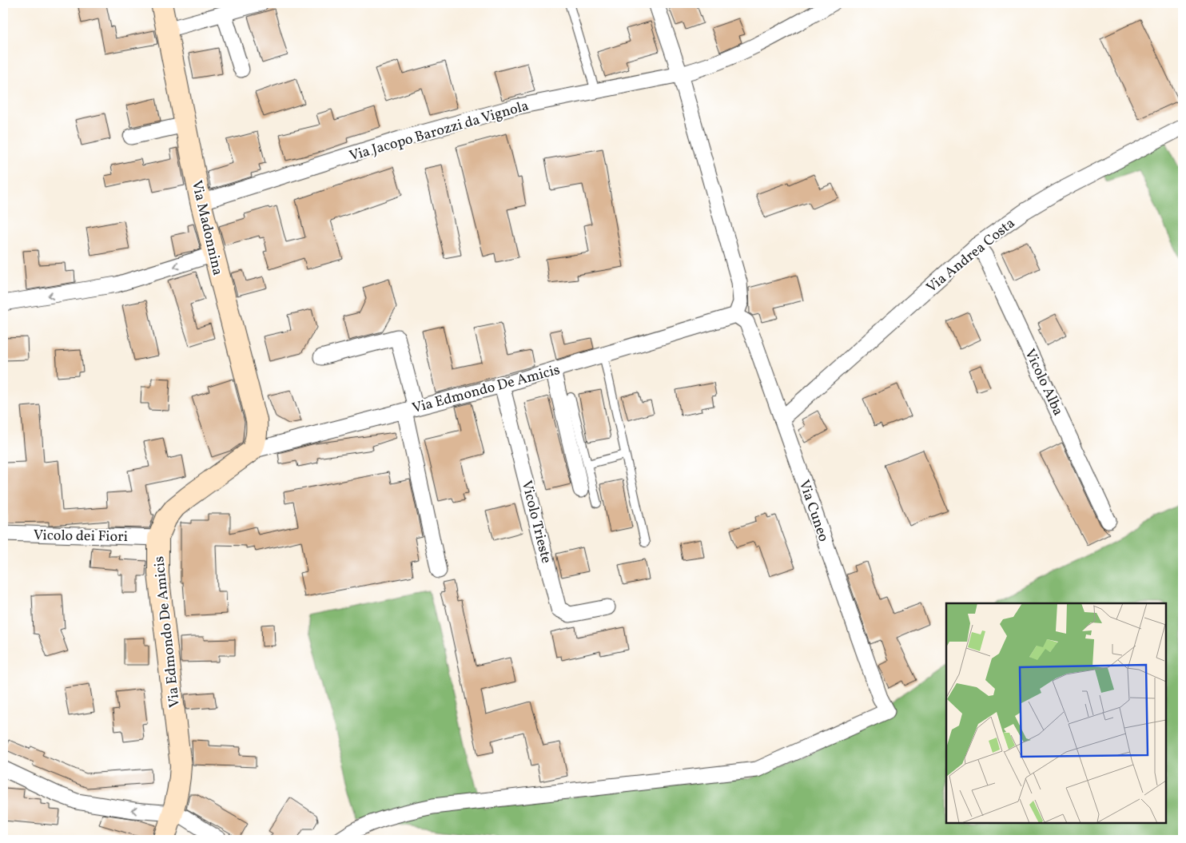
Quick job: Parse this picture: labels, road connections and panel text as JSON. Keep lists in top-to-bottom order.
{
  "streets": {
    "street": [
      "Via Jacopo Barozzi da Vignola",
      "Via Madonnina",
      "Via Andrea Costa",
      "Vicolo Alba",
      "Via Edmondo De Amicis",
      "Via Cuneo",
      "Vicolo Trieste",
      "Vicolo dei Fiori"
    ]
  },
  "crossings": [
    ["Via Jacopo Barozzi da Vignola", "Via Madonnina"],
    ["Via Madonnina", "Via Edmondo De Amicis"],
    ["Via Andrea Costa", "Vicolo Alba"],
    ["Via Andrea Costa", "Via Cuneo"],
    ["Via Edmondo De Amicis", "Via Cuneo"],
    ["Via Edmondo De Amicis", "Vicolo Trieste"],
    ["Via Edmondo De Amicis", "Vicolo dei Fiori"]
  ]
}
